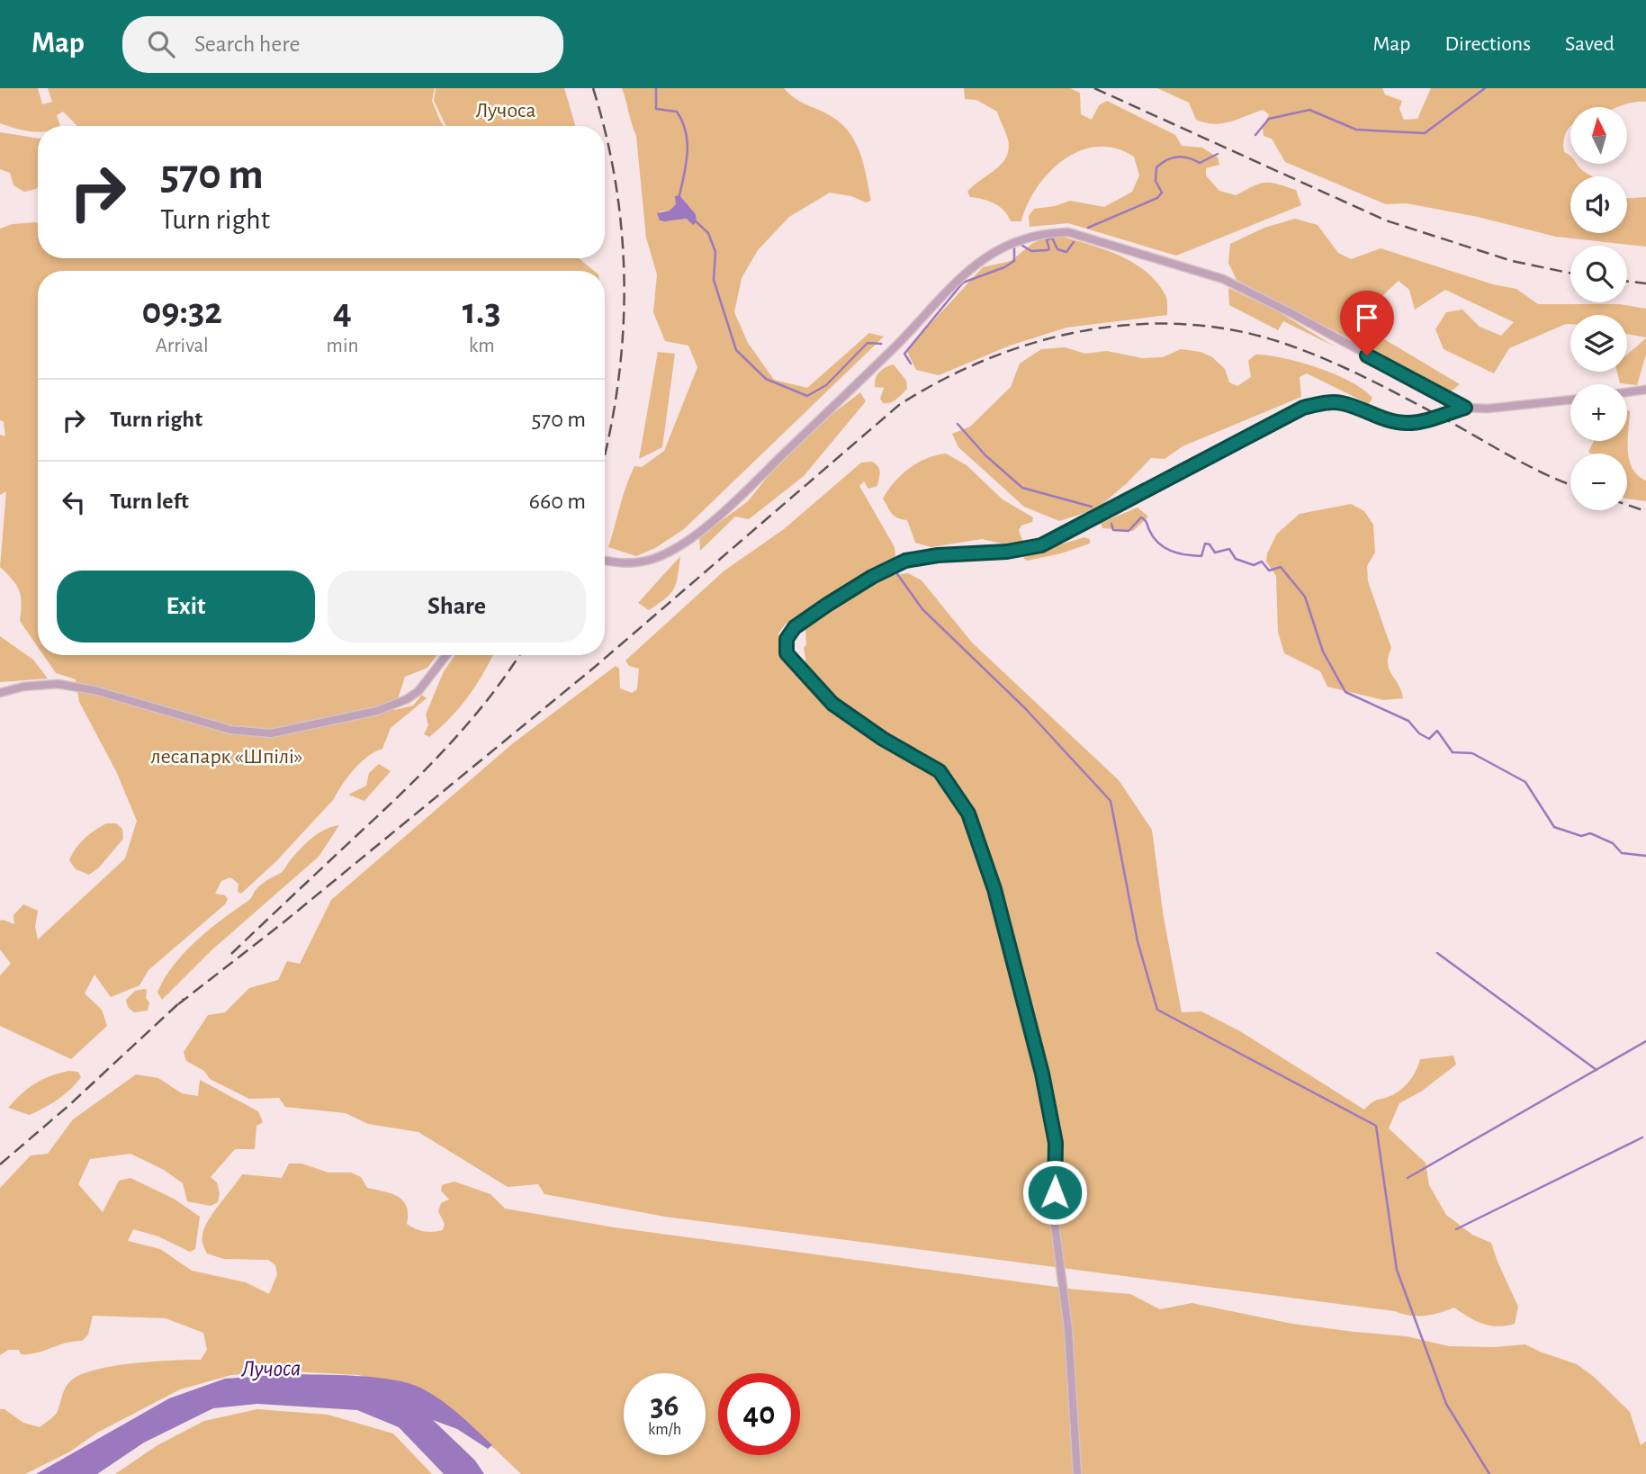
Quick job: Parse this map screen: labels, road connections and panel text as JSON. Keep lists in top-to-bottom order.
{
  "water": ["Лучоса"],
  "parks": ["Лучоса", "лесапарк «Шпілі»"],
  "north": "top",
  "page": {
    "header": "Map",
    "search": "Search here",
    "nav": ["Map", "Directions", "Saved"],
    "map_buttons": ["+", "−"],
    "turn": ["570 m", "Turn right"],
    "eta": [
      "09:32",
      "Arrival",
      "4",
      "min",
      "1.3",
      "km"
    ],
    "list": [
      {
        "name": "Turn right",
        "value": "570 m"
      },
      {
        "name": "Turn left",
        "value": "660 m"
      }
    ],
    "buttons": ["Exit", "Share"],
    "speed": "36 km/h",
    "limit": "40"
  }
}
